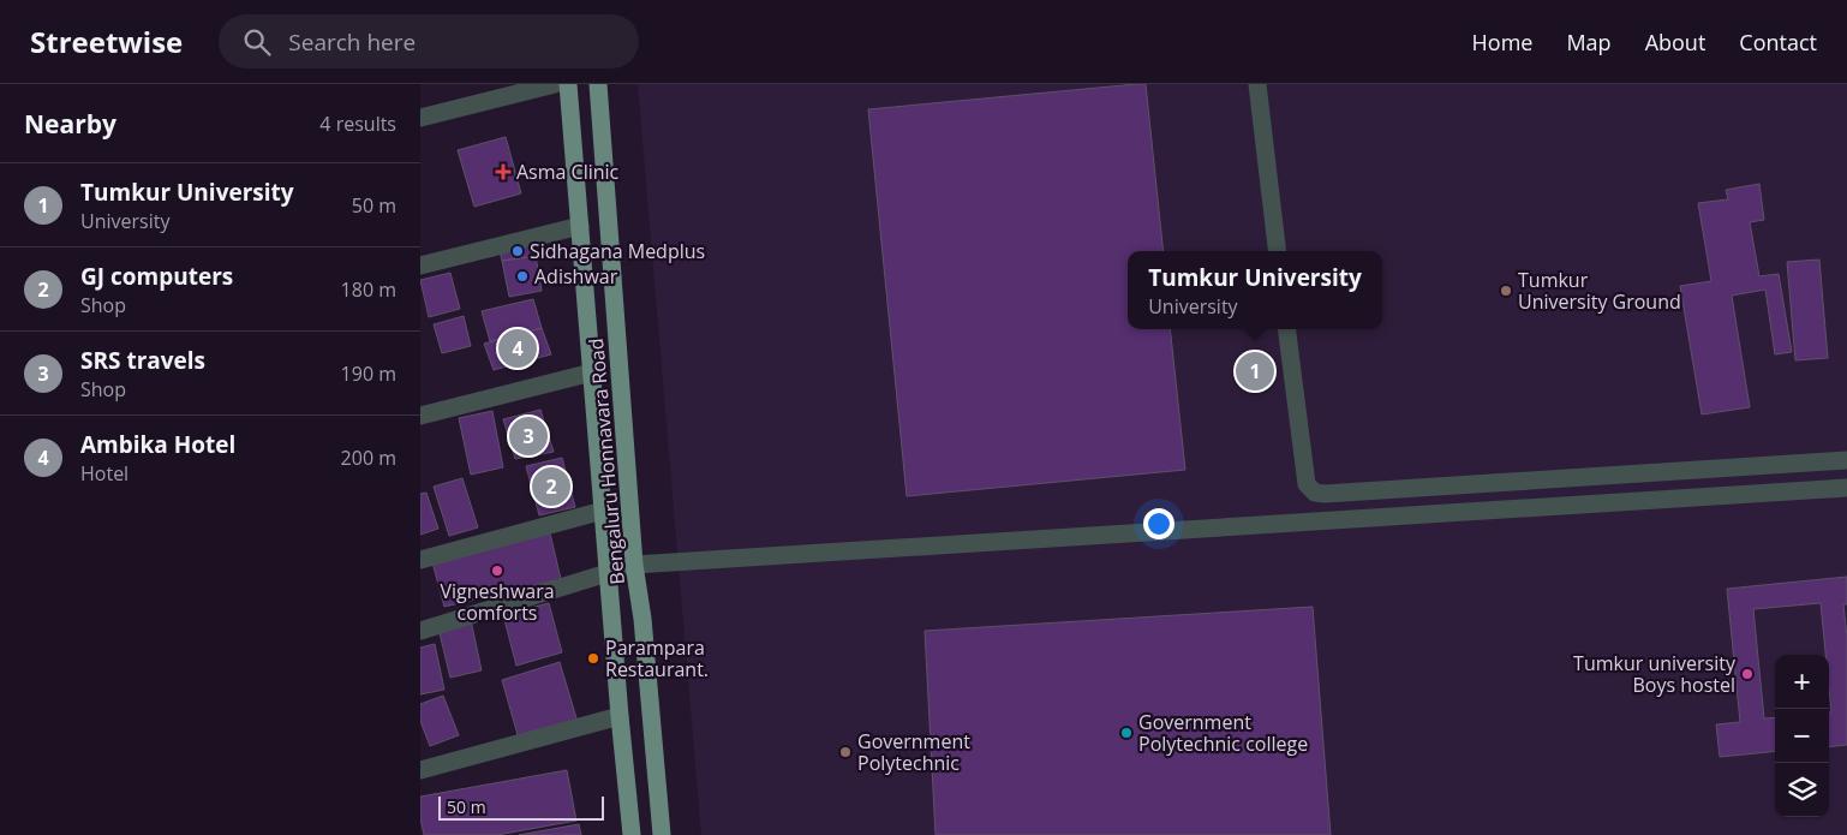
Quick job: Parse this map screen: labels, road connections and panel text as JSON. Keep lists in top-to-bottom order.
{
  "streets": {
    "main road": ["Bengaluru Honnavara Road"]
  },
  "places": {
    "health": ["Asma Clinic"],
    "other": [
      "Sidhagana Medplus",
      "Adishwar",
      "Tumkur University Ground",
      "Vigneshwara comforts",
      "Parampara Restaurant.",
      "Tumkur university Boys hostel",
      "Government Polytechnic college",
      "Government Polytechnic"
    ]
  },
  "scale_bar": "50 m",
  "page": {
    "header": "Streetwise",
    "search": "Search here",
    "nav": [
      "Home",
      "Map",
      "About",
      "Contact"
    ],
    "heading": ["Nearby", "4 results"],
    "list": [
      {
        "mark": "1",
        "name": "Tumkur University",
        "note": "University",
        "value": "50 m"
      },
      {
        "mark": "2",
        "name": "GJ computers",
        "note": "Shop",
        "value": "180 m"
      },
      {
        "mark": "3",
        "name": "SRS travels",
        "note": "Shop",
        "value": "190 m"
      },
      {
        "mark": "4",
        "name": "Ambika Hotel",
        "note": "Hotel",
        "value": "200 m"
      }
    ],
    "popup": ["Tumkur University", "University"],
    "pins": [
      "4",
      "1",
      "3",
      "2"
    ],
    "map_buttons": ["+", "−"],
    "scale": "50 m"
  }
}
